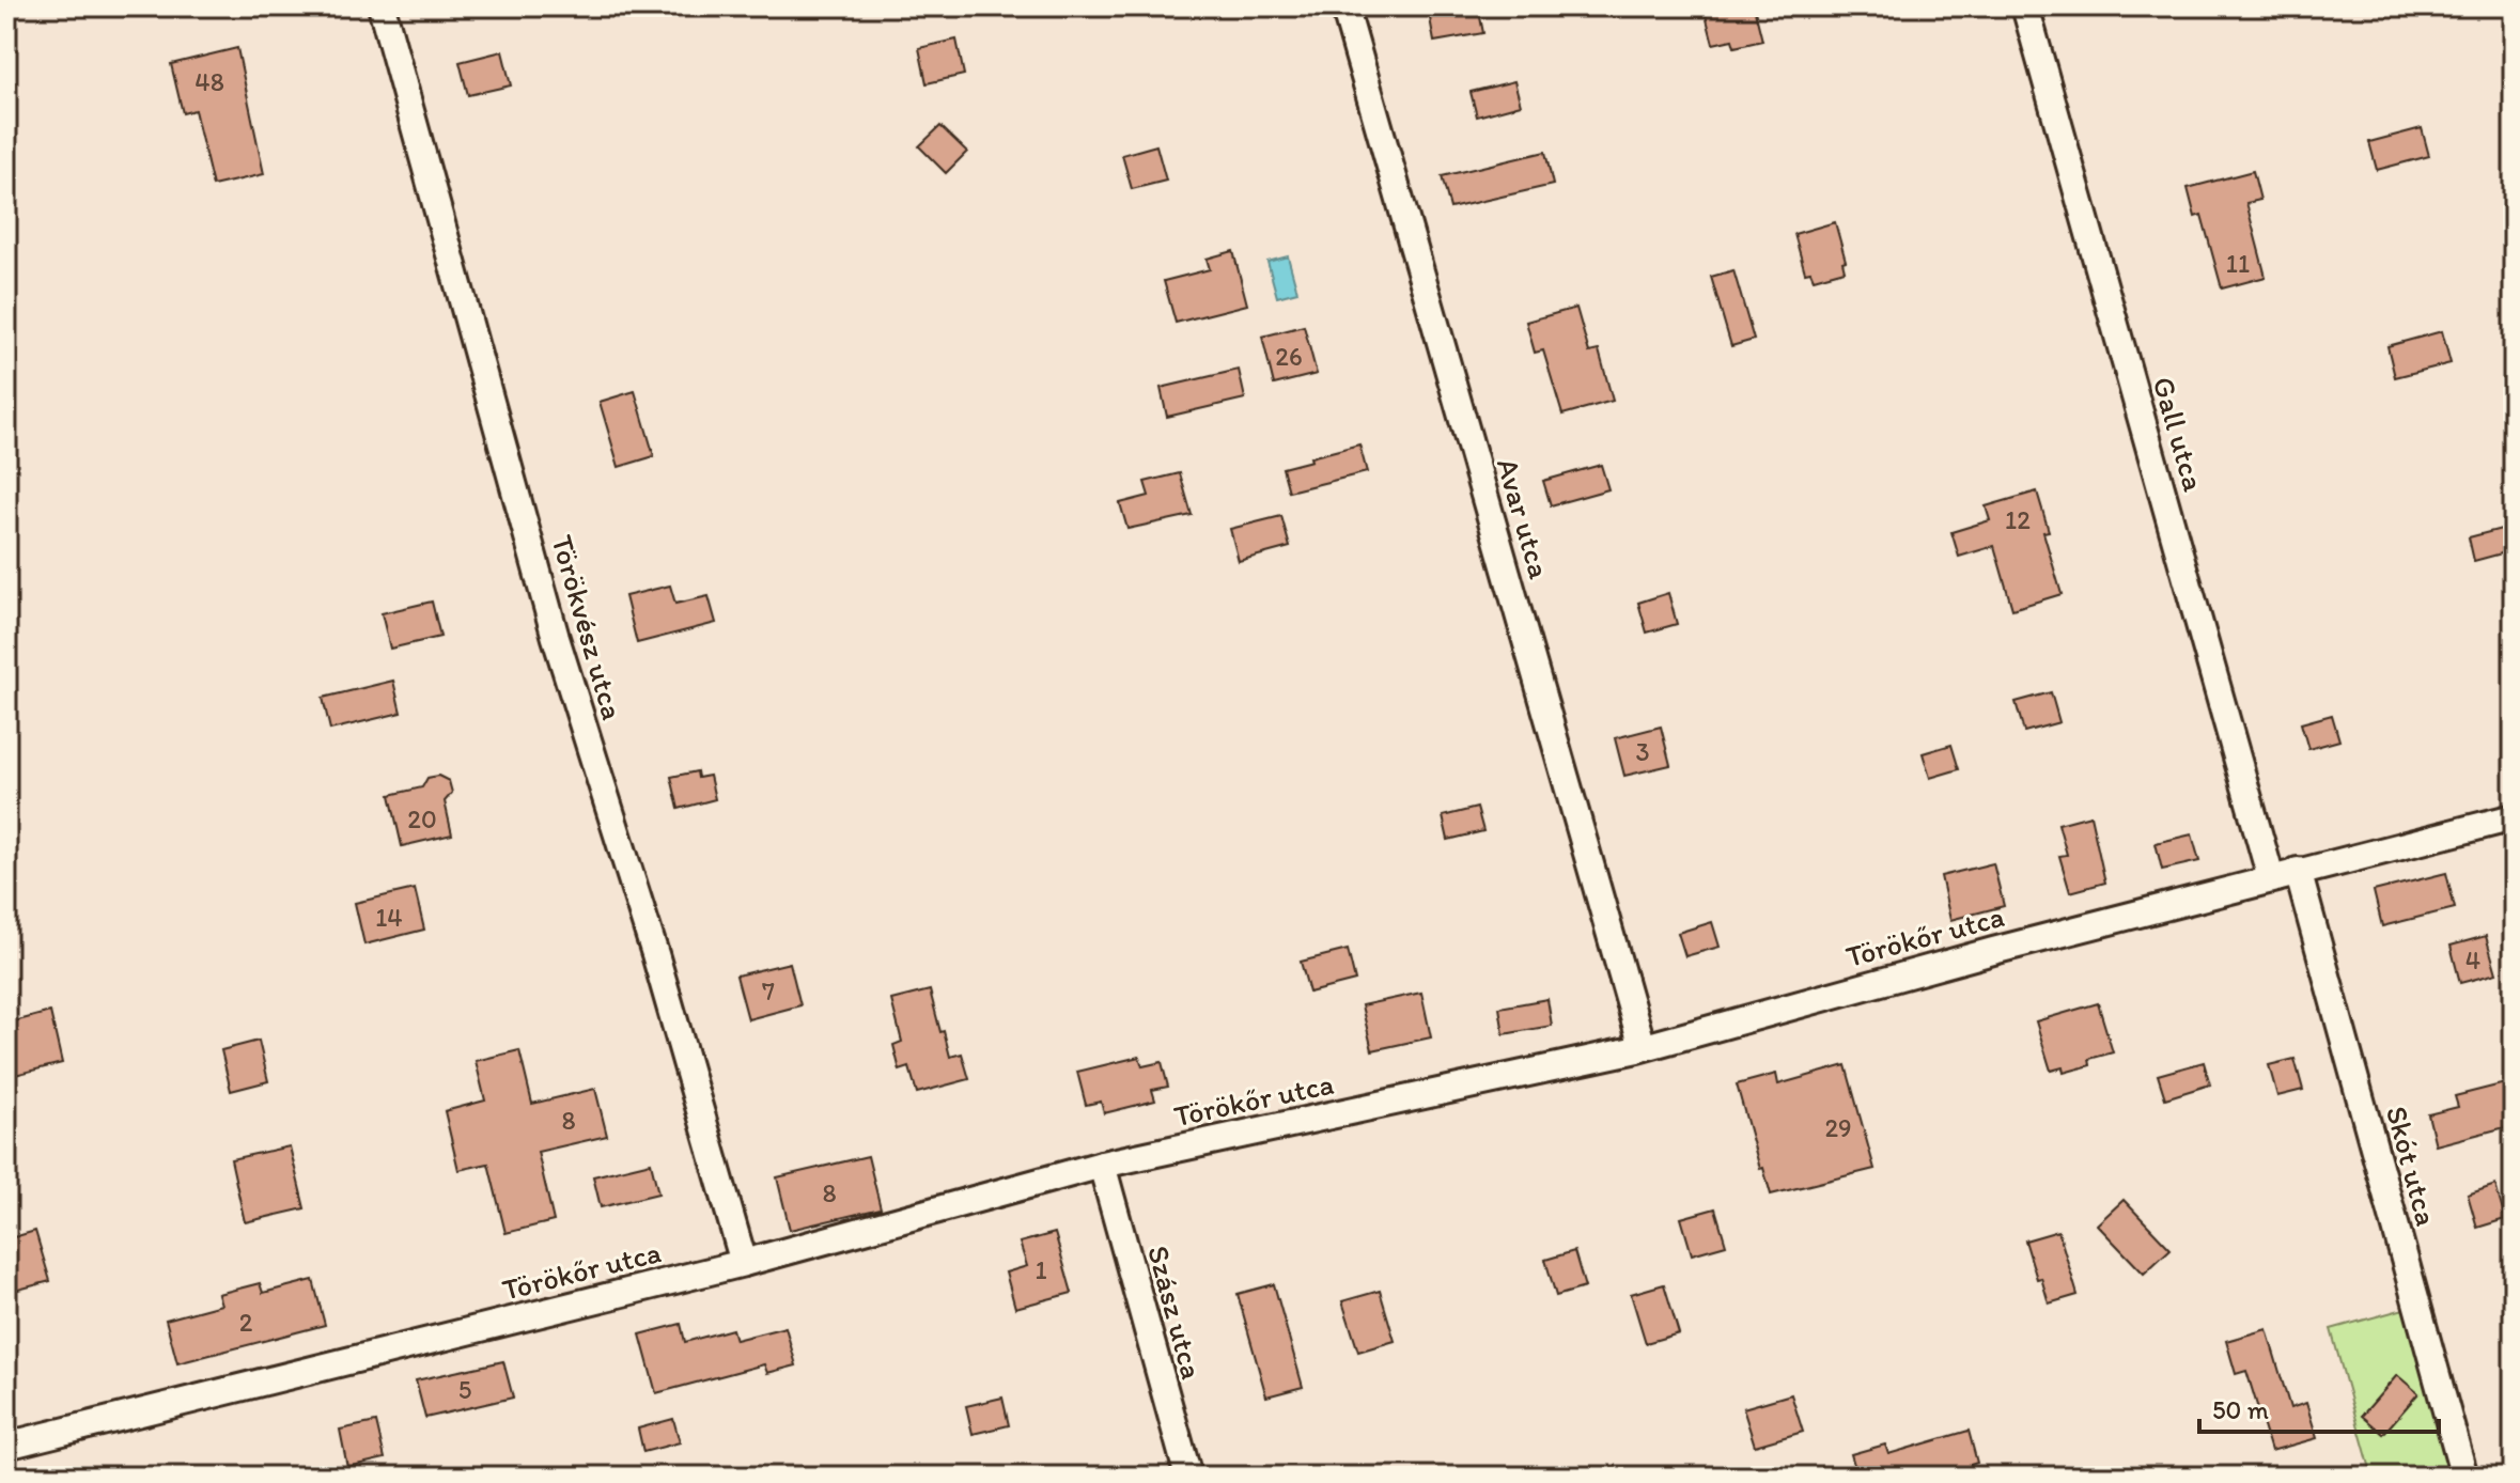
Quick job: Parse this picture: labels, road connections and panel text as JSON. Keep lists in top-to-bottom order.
{
  "streets": {
    "street": [
      "Gall utca",
      "Avar utca",
      "Törökvész utca",
      "Törökőr utca",
      "Skót utca",
      "Szász utca"
    ]
  },
  "crossings": [
    ["Gall utca", "Törökőr utca"],
    ["Avar utca", "Törökőr utca"],
    ["Törökvész utca", "Törökőr utca"],
    ["Törökőr utca", "Skót utca"],
    ["Törökőr utca", "Szász utca"]
  ],
  "house_numbers": [
    "48",
    "11",
    "26",
    "12",
    "3",
    "20",
    "14",
    "4",
    "7",
    "8",
    "29",
    "8",
    "1",
    "2",
    "5"
  ],
  "scale_bar": "50 m"
}
